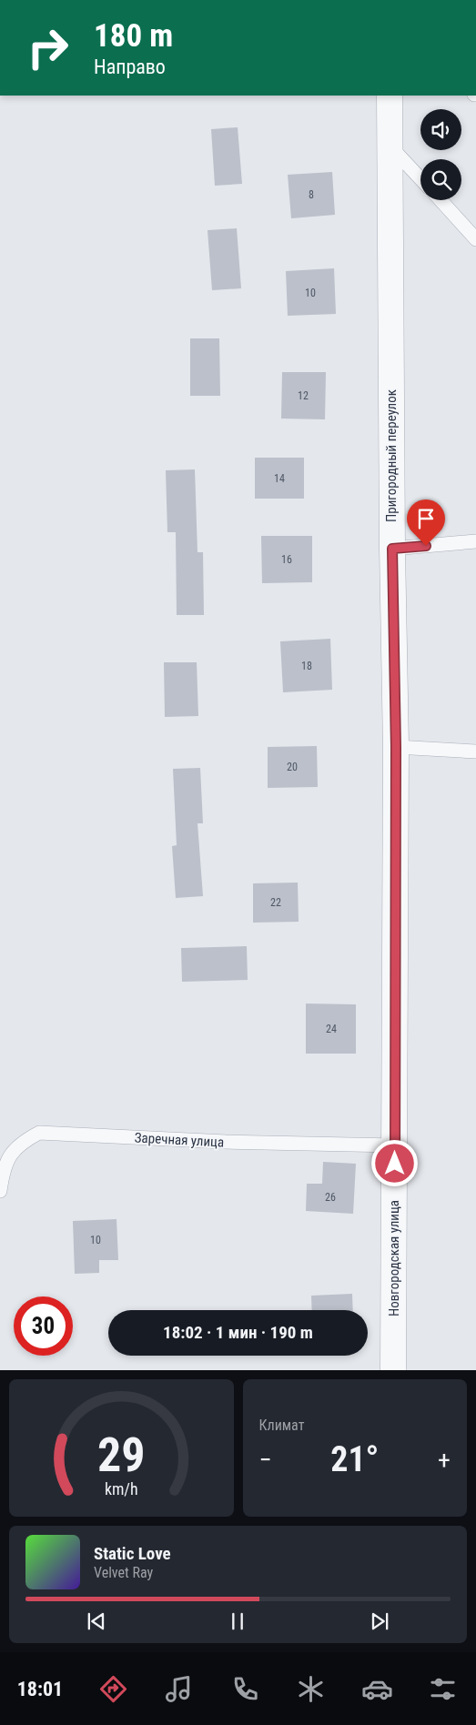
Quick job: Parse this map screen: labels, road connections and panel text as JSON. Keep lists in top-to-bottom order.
{
  "streets": {
    "street": ["Пригородный переулок", "Новгородская улица"],
    "lane": ["Заречная улица"]
  },
  "crossings": [
    ["Пригородный переулок", "Заречная улица"],
    ["Пригородный переулок", "Новгородская улица"],
    ["Заречная улица", "Новгородская улица"]
  ],
  "house_numbers": [
    "8",
    "10",
    "12",
    "14",
    "16",
    "18",
    "20",
    "22",
    "24",
    "26",
    "10"
  ],
  "page": {
    "turn": ["180 m", "Направо"],
    "limit": "30",
    "trip": "18:02 · 1 мин · 190 m",
    "tile": "Климат",
    "heat": ["−", "21°", "+"],
    "song": ["Static Love", "Velvet Ray"],
    "tabs": "18:01",
    "gauge": ["29", "km/h"]
  }
}
